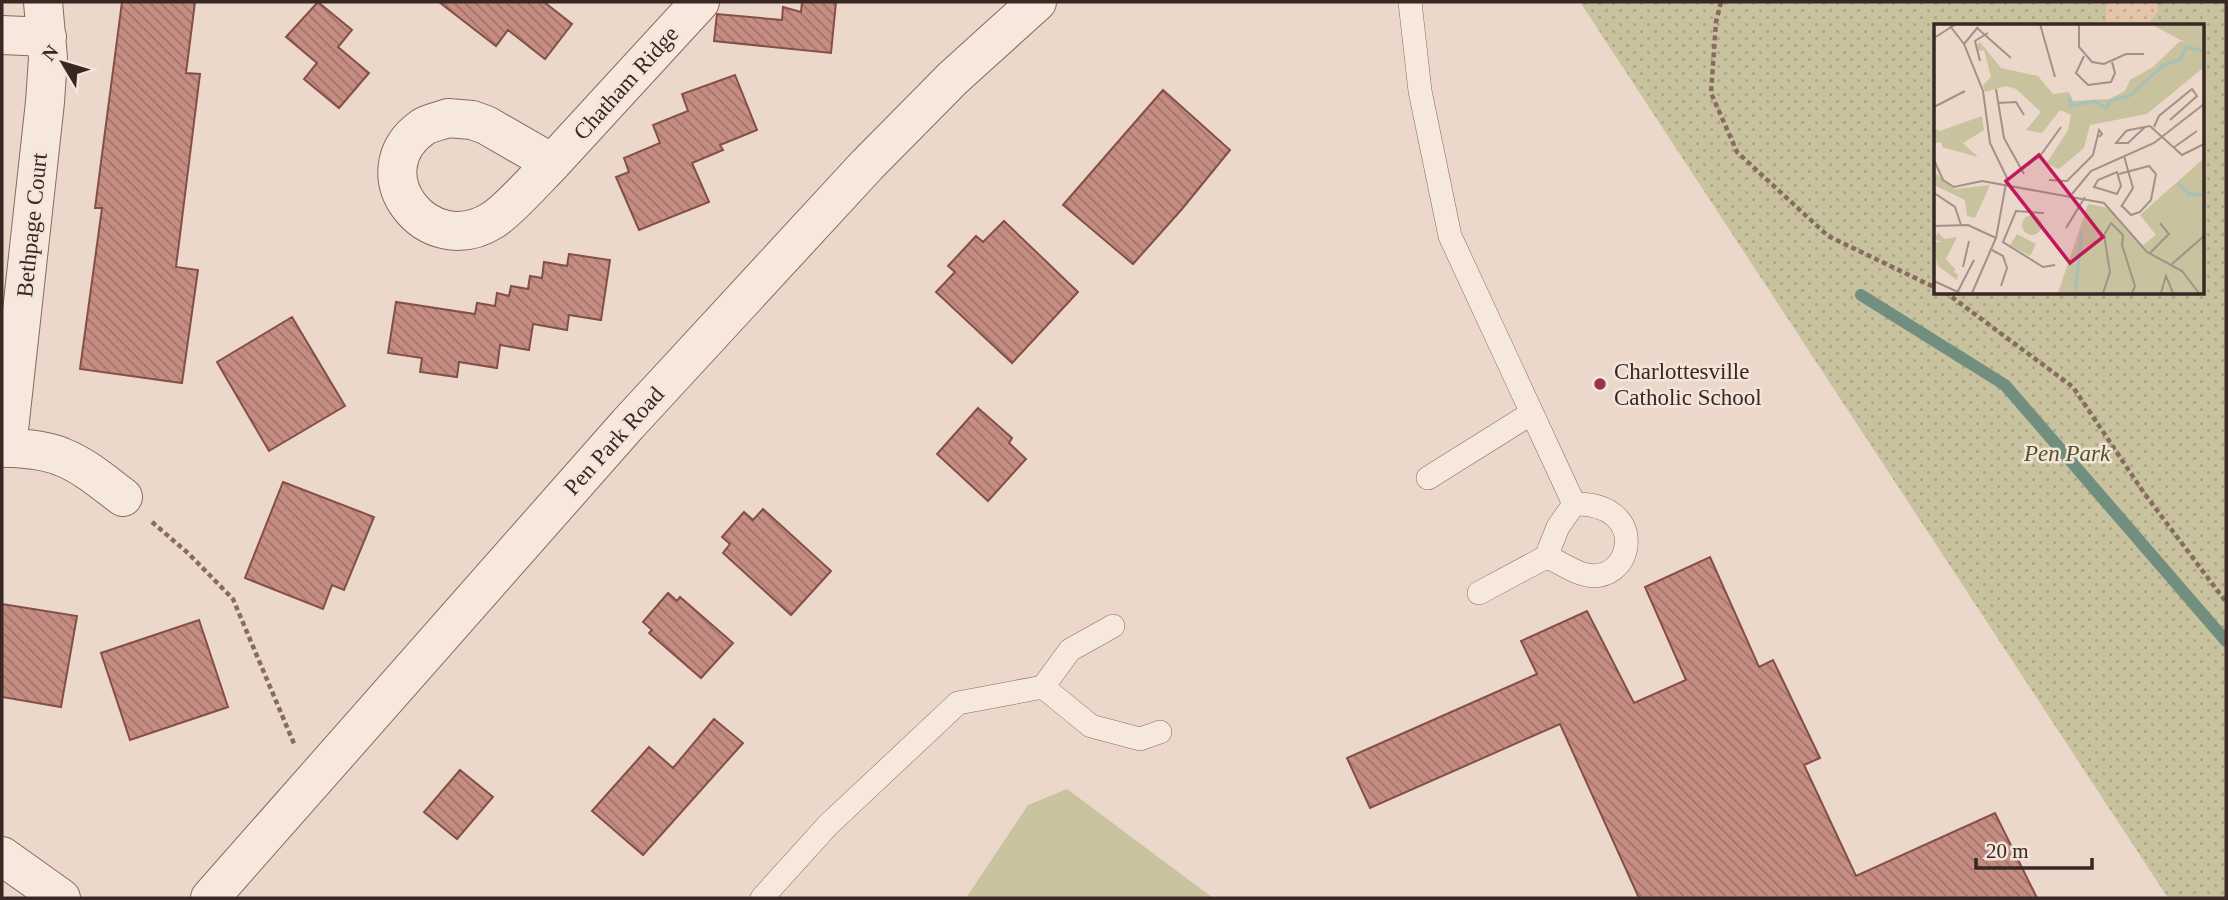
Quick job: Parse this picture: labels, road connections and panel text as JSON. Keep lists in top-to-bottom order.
{
  "streets": {
    "street": ["Chatham Ridge", "Bethpage Court", "Pen Park Road"]
  },
  "parks": ["Pen Park"],
  "places": ["Charlottesville Catholic School"],
  "scale_bar": "20 m",
  "north": "top left"
}
